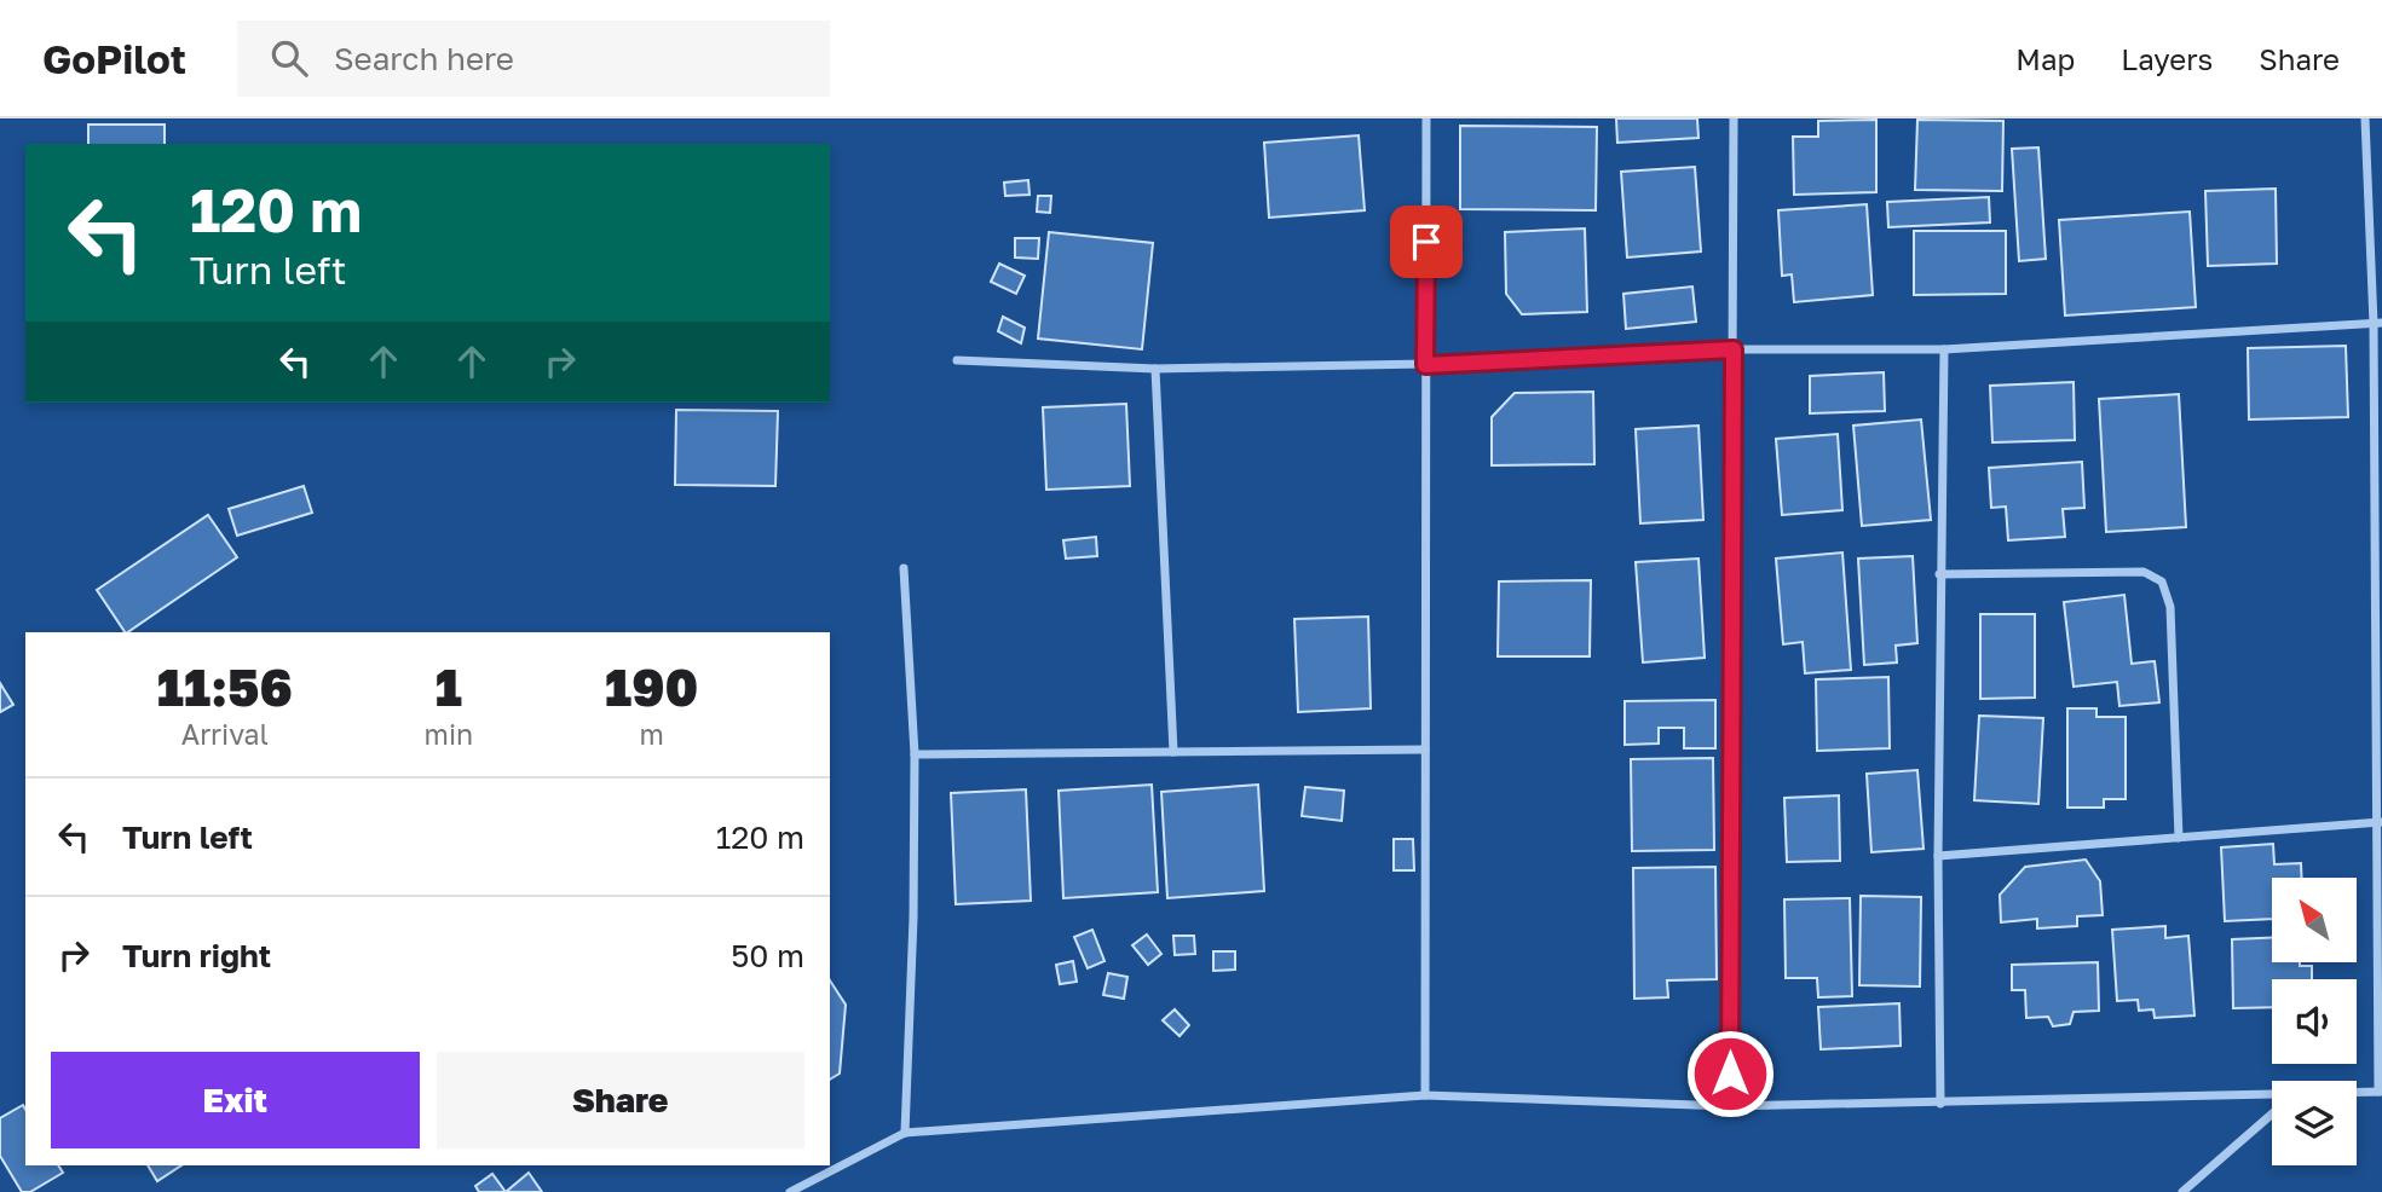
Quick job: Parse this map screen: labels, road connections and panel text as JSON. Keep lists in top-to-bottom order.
{
  "north": "top left",
  "page": {
    "header": "GoPilot",
    "search": "Search here",
    "nav": ["Map", "Layers", "Share"],
    "turn": ["120 m", "Turn left"],
    "eta": [
      "11:56",
      "Arrival",
      "1",
      "min",
      "190",
      "m"
    ],
    "list": [
      {
        "name": "Turn left",
        "value": "120 m"
      },
      {
        "name": "Turn right",
        "value": "50 m"
      }
    ],
    "buttons": ["Exit", "Share"]
  }
}
